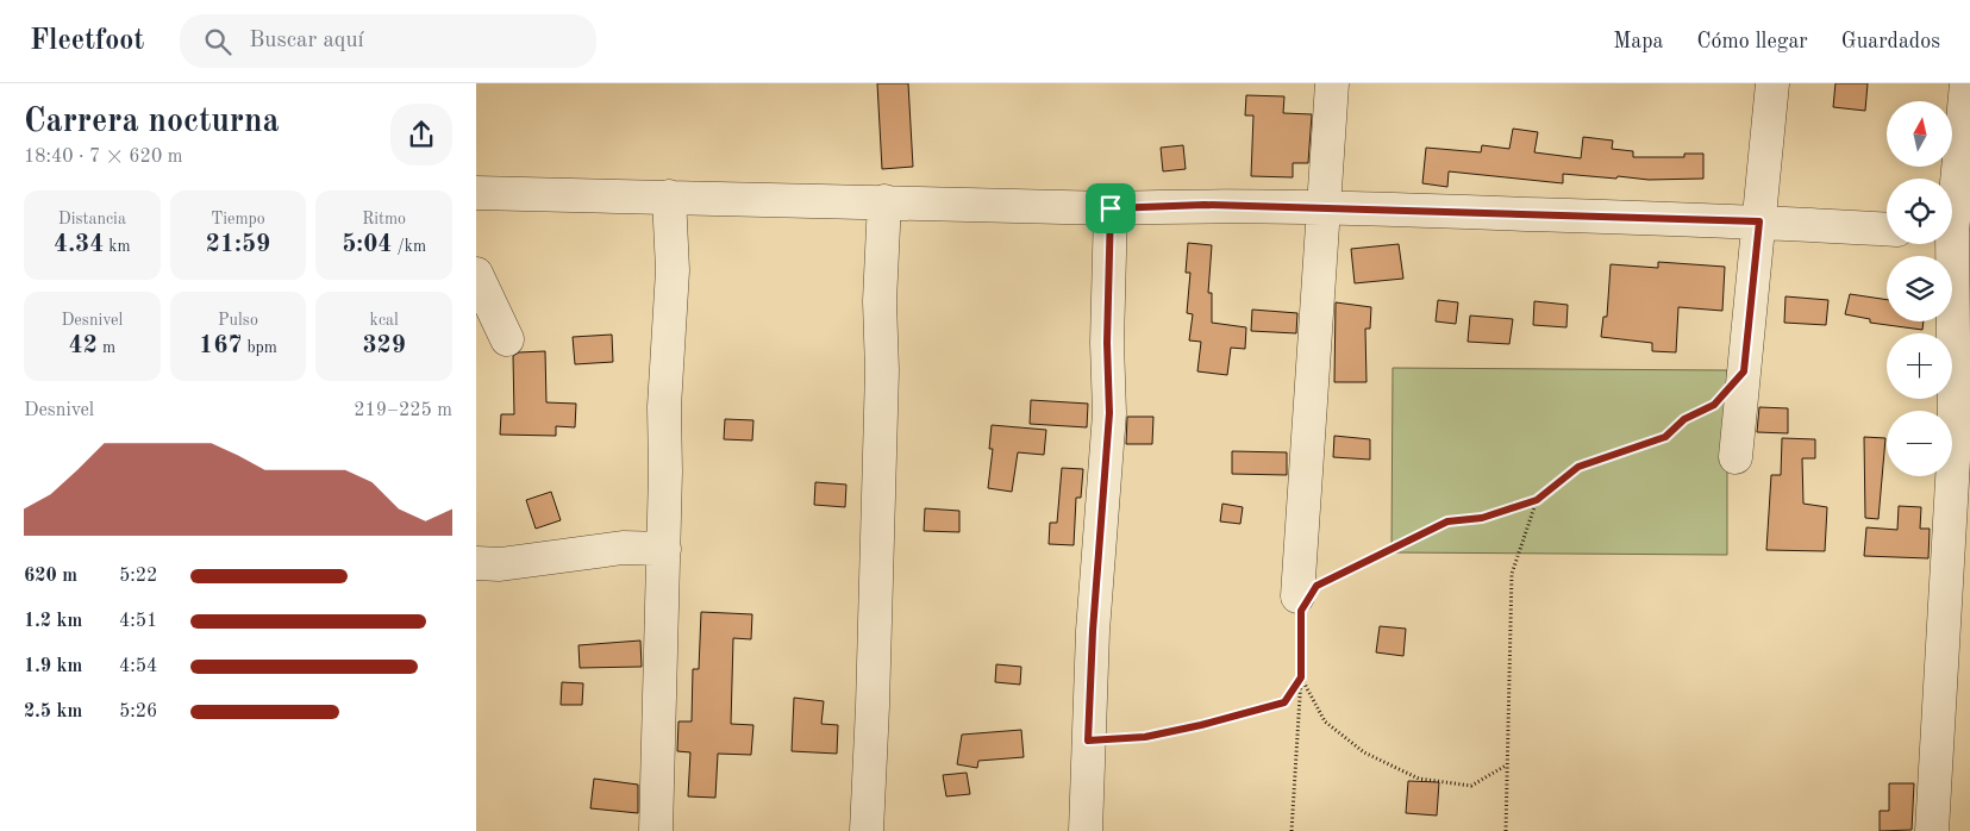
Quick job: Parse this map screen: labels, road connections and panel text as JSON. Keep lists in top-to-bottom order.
{
  "north": "top",
  "page": {
    "header": "Fleetfoot",
    "search": "Buscar aquí",
    "nav": ["Mapa", "Cómo llegar", "Guardados"],
    "heading": ["Carrera nocturna", "18:40 · 7 × 620 m"],
    "map_buttons": ["+", "−"],
    "stats": [
      ["Distancia", "4.34 km"],
      ["Tiempo", "21:59"],
      ["Ritmo", "5:04 /km"],
      ["Desnivel", "42 m"],
      ["Pulso", "167 bpm"],
      ["kcal", "329"]
    ],
    "chart": ["Desnivel", "219–225 m"],
    "list": [
      {
        "name": "620 m",
        "note": "5:22"
      },
      {
        "name": "1.2 km",
        "note": "4:51"
      },
      {
        "name": "1.9 km",
        "note": "4:54"
      },
      {
        "name": "2.5 km",
        "note": "5:26"
      }
    ]
  }
}
